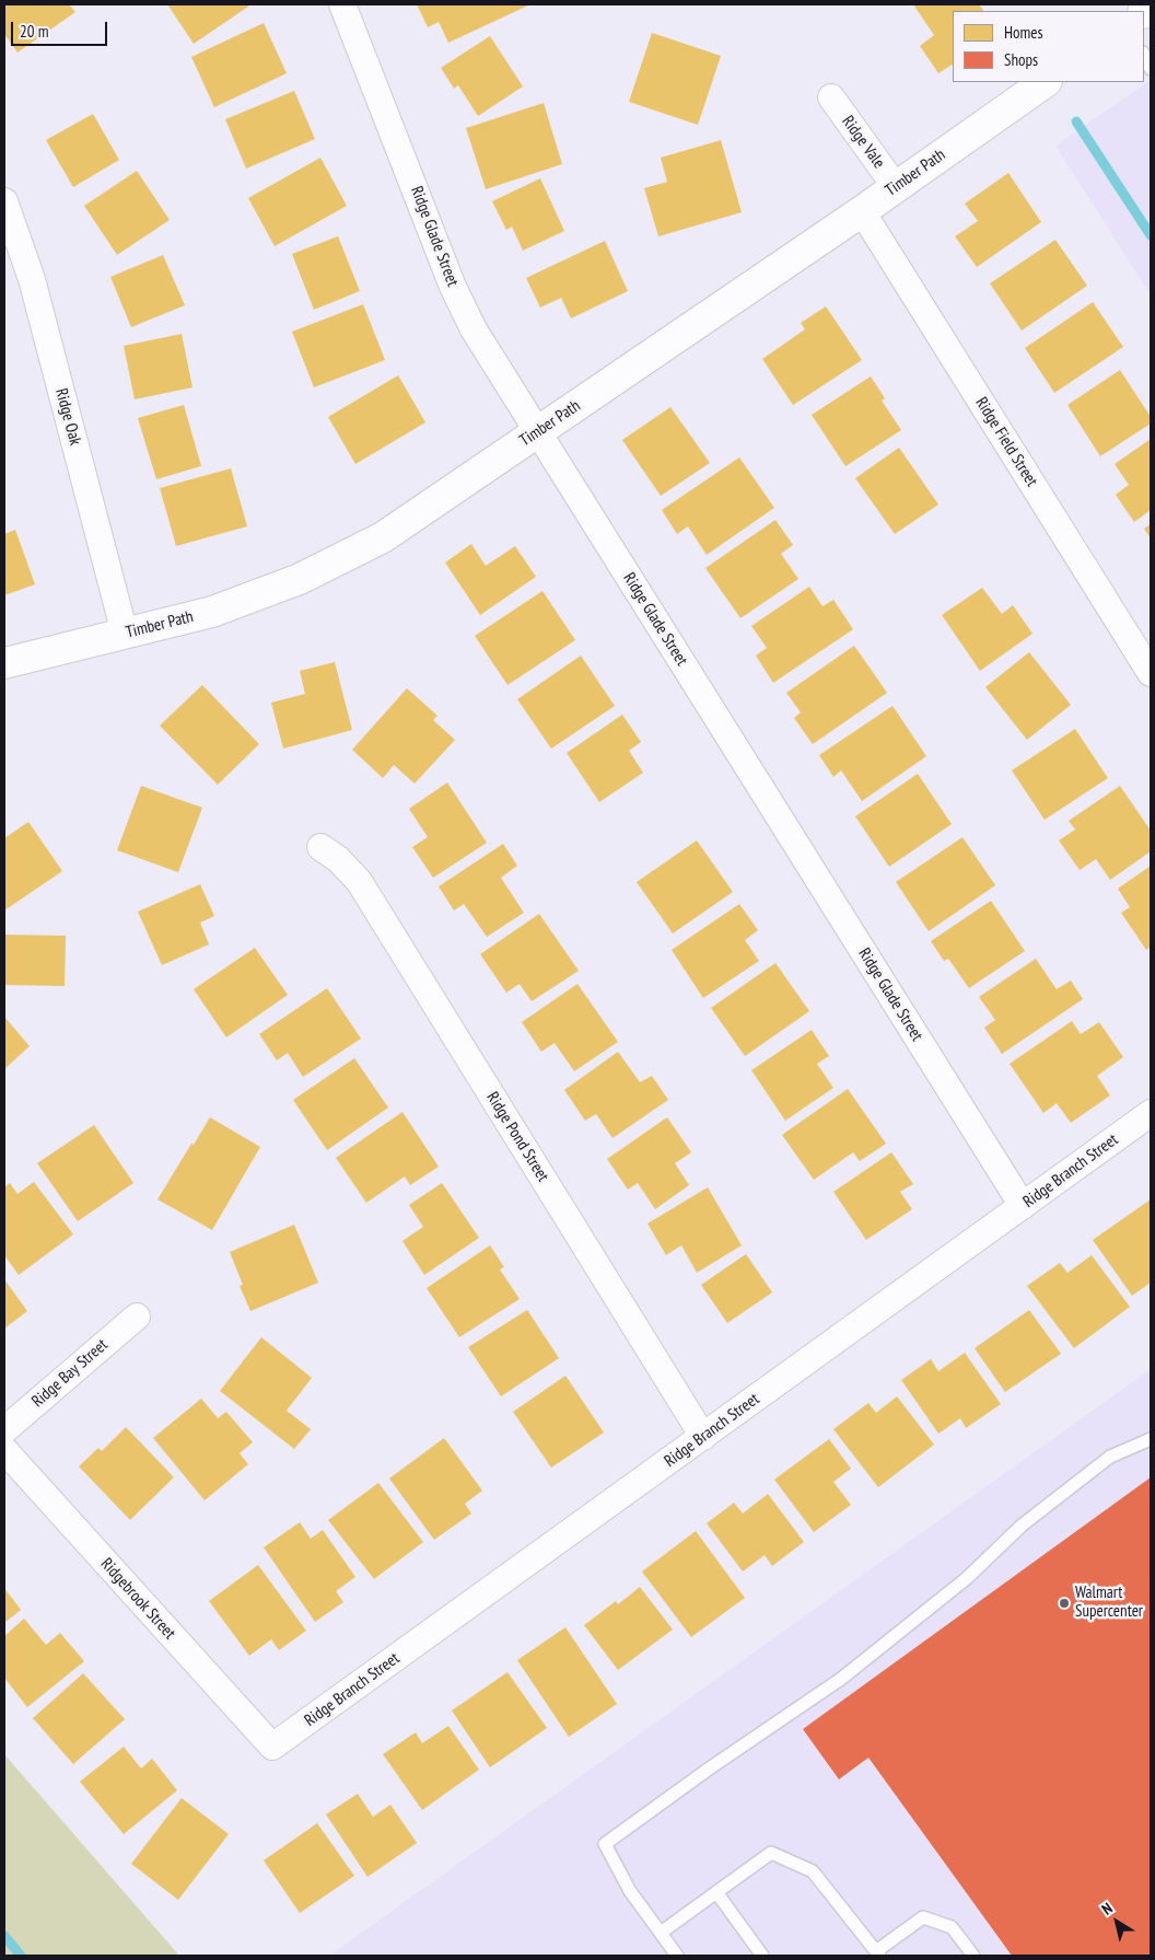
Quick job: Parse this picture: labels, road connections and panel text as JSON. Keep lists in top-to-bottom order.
{
  "streets": {
    "street": [
      "Ridge Vale",
      "Timber Path",
      "Ridge Glade Street",
      "Ridge Oak",
      "Ridge Field Street",
      "Ridge Pond Street",
      "Ridge Branch Street",
      "Ridge Bay Street",
      "Ridgebrook Street"
    ]
  },
  "crossings": [
    ["Ridge Vale", "Timber Path"],
    ["Timber Path", "Ridge Glade Street"],
    ["Timber Path", "Ridge Oak"],
    ["Timber Path", "Ridge Field Street"],
    ["Ridge Glade Street", "Ridge Branch Street"],
    ["Ridge Pond Street", "Ridge Branch Street"],
    ["Ridge Branch Street", "Ridgebrook Street"]
  ],
  "places": ["Walmart Supercenter"],
  "legend": ["Homes", "Shops"],
  "scale_bar": "20 m",
  "north": "top left"
}
